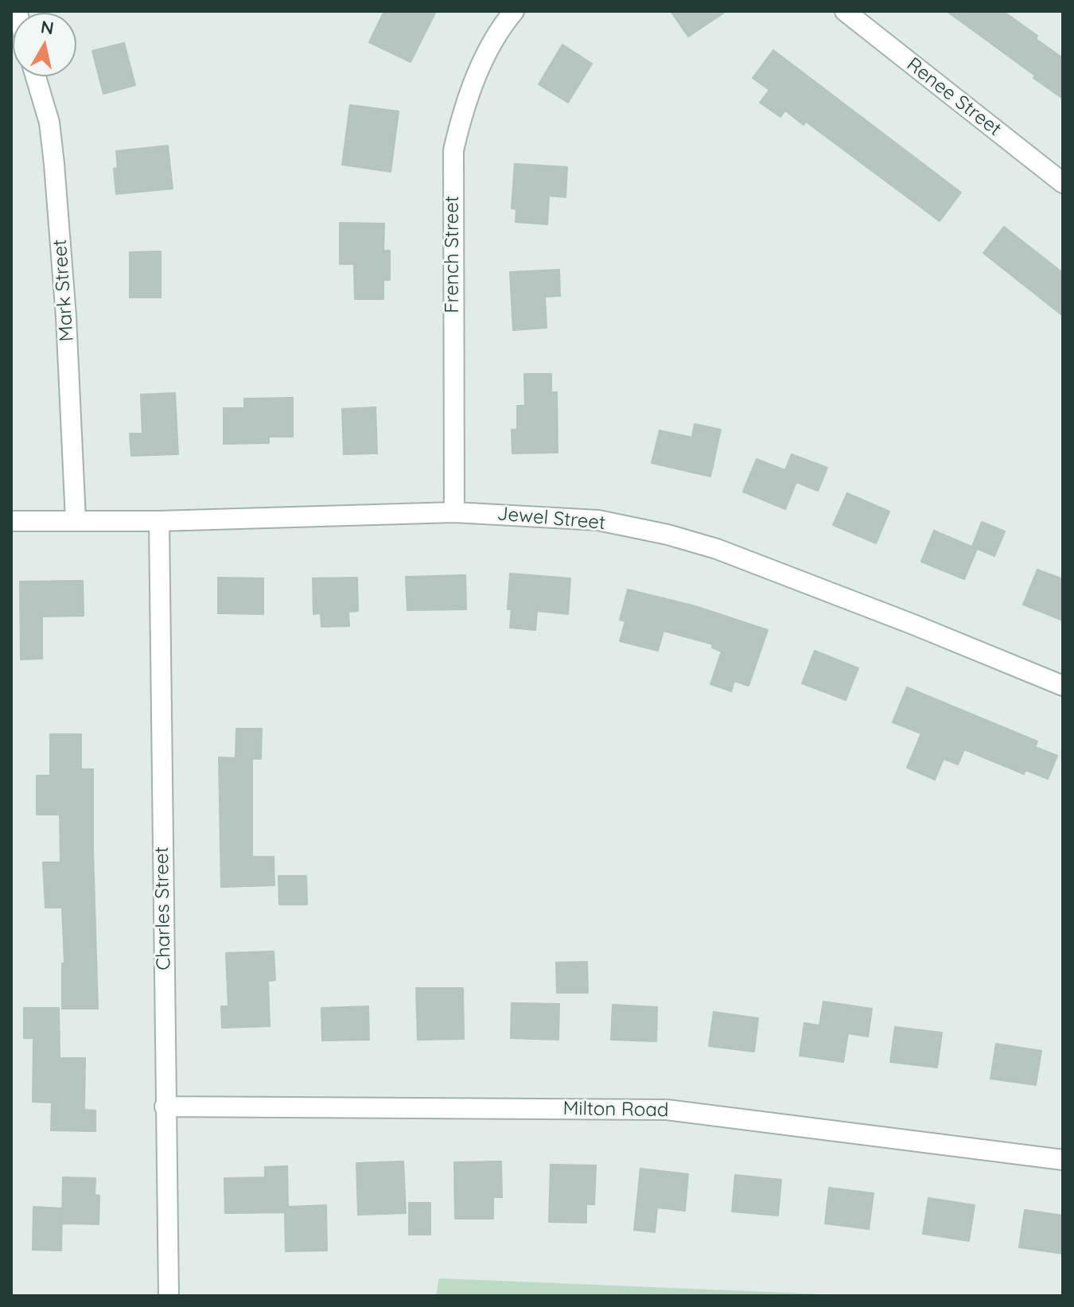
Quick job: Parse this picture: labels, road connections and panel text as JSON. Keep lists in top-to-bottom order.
{
  "streets": {
    "street": [
      "Renee Street",
      "French Street",
      "Mark Street",
      "Jewel Street",
      "Charles Street",
      "Milton Road"
    ]
  },
  "crossings": [
    ["French Street", "Jewel Street"],
    ["Mark Street", "Jewel Street"],
    ["Jewel Street", "Charles Street"],
    ["Charles Street", "Milton Road"]
  ],
  "north": "top"
}
